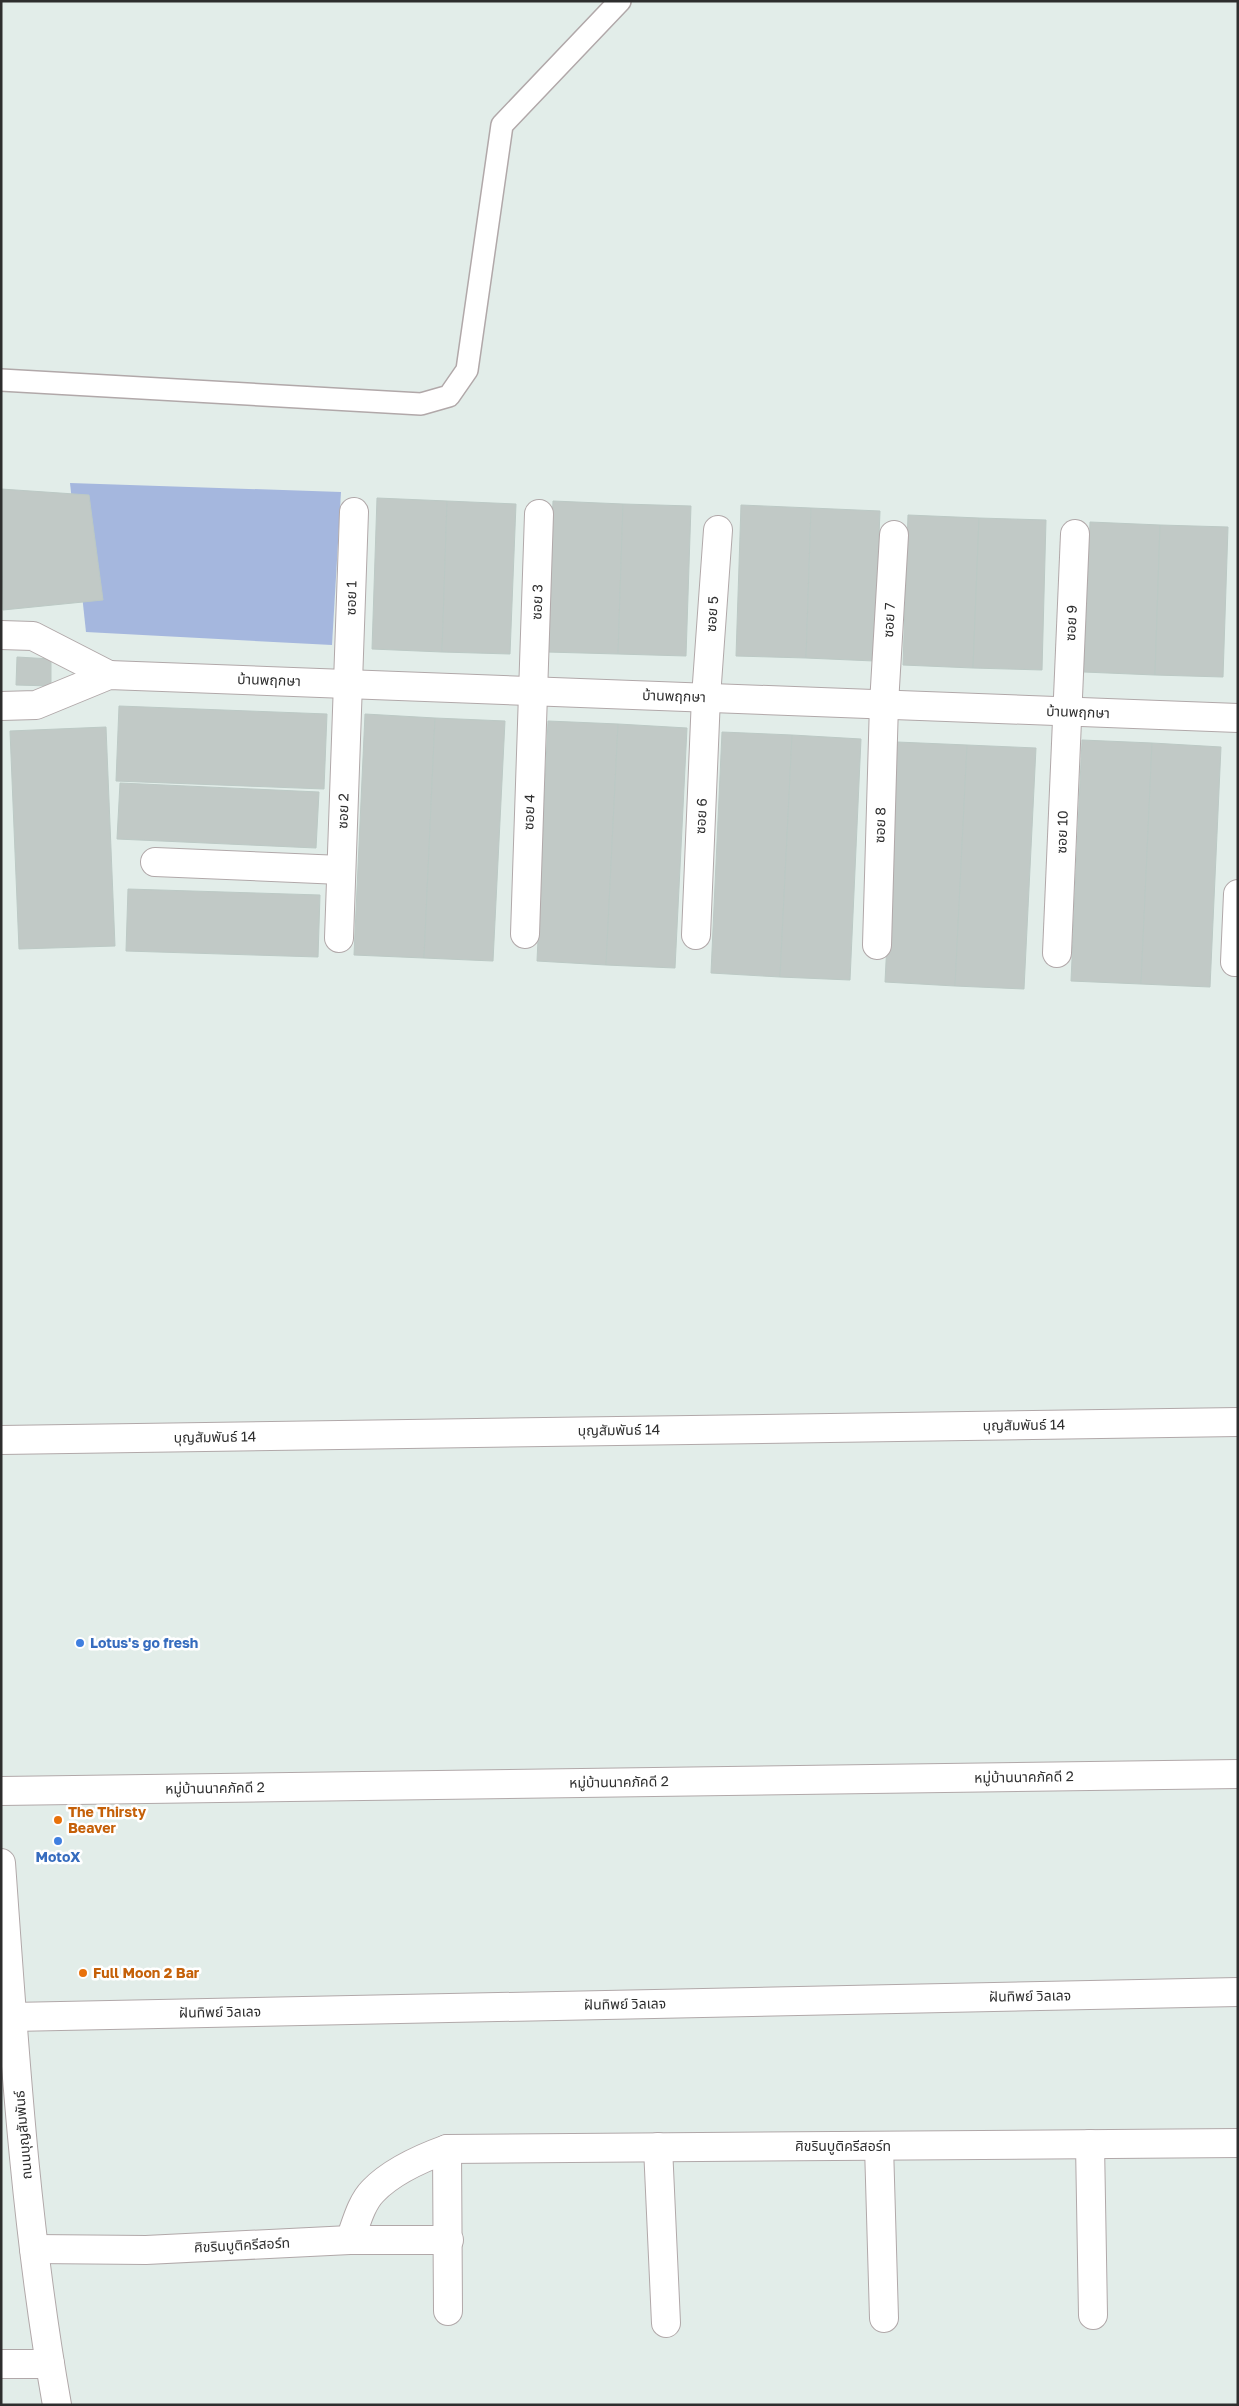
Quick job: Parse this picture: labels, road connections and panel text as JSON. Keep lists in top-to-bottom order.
{
  "streets": {
    "street": [
      "ซอย 1",
      "ซอย 3",
      "ซอย 5",
      "ซอย 7",
      "ซอย 9",
      "บ้านพฤกษา",
      "ซอย 2",
      "ซอย 4",
      "ซอย 6",
      "ซอย 8",
      "ซอย 10",
      "บุญสัมพันธ์ 14",
      "หมู่บ้านนาคภัคดี 2",
      "ฝันทิพย์ วิลเลจ",
      "ถนนบุญสัมพันธ์",
      "ศิขรินบูติครีสอร์ท"
    ]
  },
  "crossings": [
    ["ซอย 1", "บ้านพฤกษา"],
    ["ซอย 1", "ซอย 2"],
    ["ซอย 3", "บ้านพฤกษา"],
    ["ซอย 3", "ซอย 4"],
    ["ซอย 5", "บ้านพฤกษา"],
    ["ซอย 5", "ซอย 6"],
    ["ซอย 7", "บ้านพฤกษา"],
    ["ซอย 7", "ซอย 8"],
    ["ซอย 9", "บ้านพฤกษา"],
    ["ซอย 9", "ซอย 10"],
    ["บ้านพฤกษา", "ซอย 2"],
    ["บ้านพฤกษา", "ซอย 4"],
    ["บ้านพฤกษา", "ซอย 6"],
    ["บ้านพฤกษา", "ซอย 8"],
    ["บ้านพฤกษา", "ซอย 10"],
    ["ฝันทิพย์ วิลเลจ", "ถนนบุญสัมพันธ์"],
    ["ถนนบุญสัมพันธ์", "ศิขรินบูติครีสอร์ท"]
  ],
  "places": [
    "Lotus's go fresh",
    "The Thirsty Beaver",
    "MotoX",
    "Full Moon 2 Bar"
  ]
}
